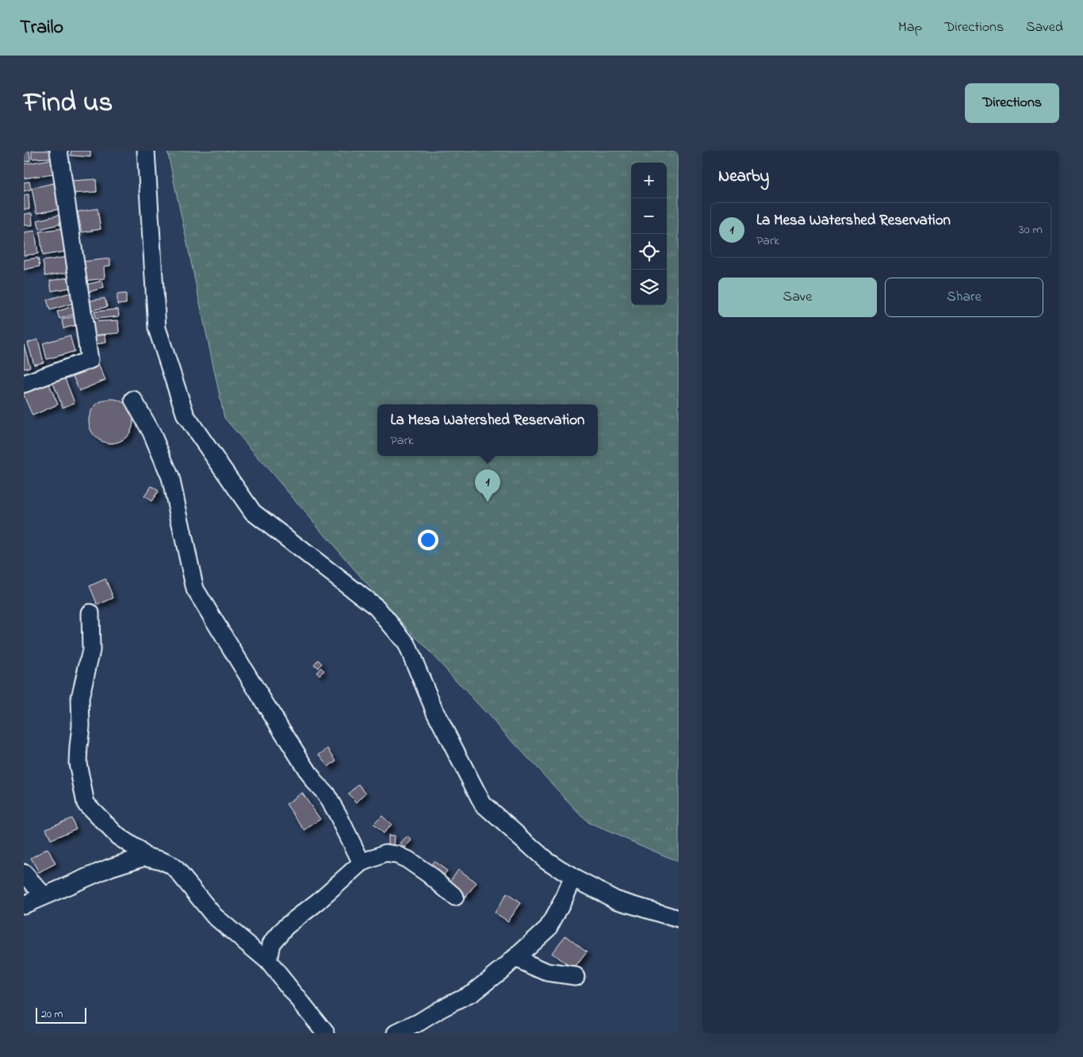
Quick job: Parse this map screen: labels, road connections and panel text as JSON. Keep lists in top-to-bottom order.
{
  "scale_bar": "20 m",
  "page": {
    "header": "Trailo",
    "nav": ["Map", "Directions", "Saved"],
    "title": "Find us",
    "buttons": [
      "Directions",
      ["Save", "Share"]
    ],
    "heading": "Nearby",
    "map_buttons": ["+", "−"],
    "list": [
      {
        "mark": "1",
        "name": "La Mesa Watershed Reservation",
        "note": "Park",
        "value": "30 m"
      }
    ],
    "popup": ["La Mesa Watershed Reservation", "Park"],
    "pins": "1",
    "scale": "20 m"
  }
}
